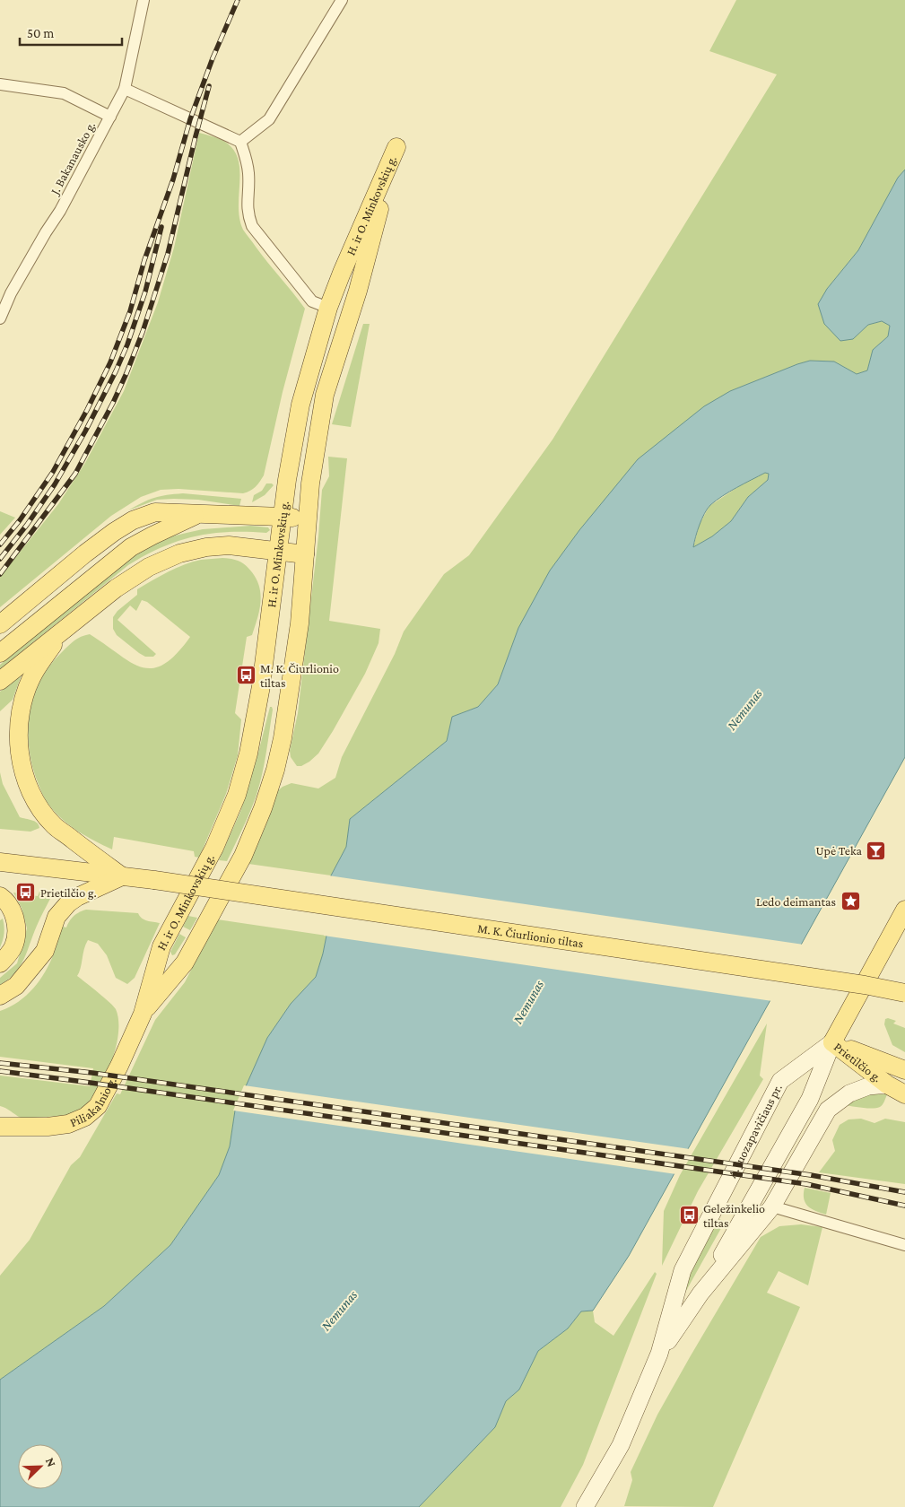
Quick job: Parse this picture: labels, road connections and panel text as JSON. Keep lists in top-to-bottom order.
{
  "streets": {
    "main road": [
      "H. ir O. Minkovskių g.",
      "M. K. Čiurlionio tiltas",
      "Prietilčio g.",
      "Piliakalnio g.",
      "A. Juozapavičiaus pr."
    ],
    "street": ["J. Bakanausko g."]
  },
  "crossings": [
    ["H. ir O. Minkovskių g.", "Piliakalnio g."],
    ["Prietilčio g.", "A. Juozapavičiaus pr."]
  ],
  "water": ["Nemunas"],
  "places": {
    "bus stop": ["M. K. Čiurlionio tiltas", "Prietilčio g.", "Geležinkelio tiltas"],
    "bar": ["Upė Teka"],
    "place": ["Ledo deimantas"]
  },
  "scale_bar": "50 m",
  "north": "top right"
}
